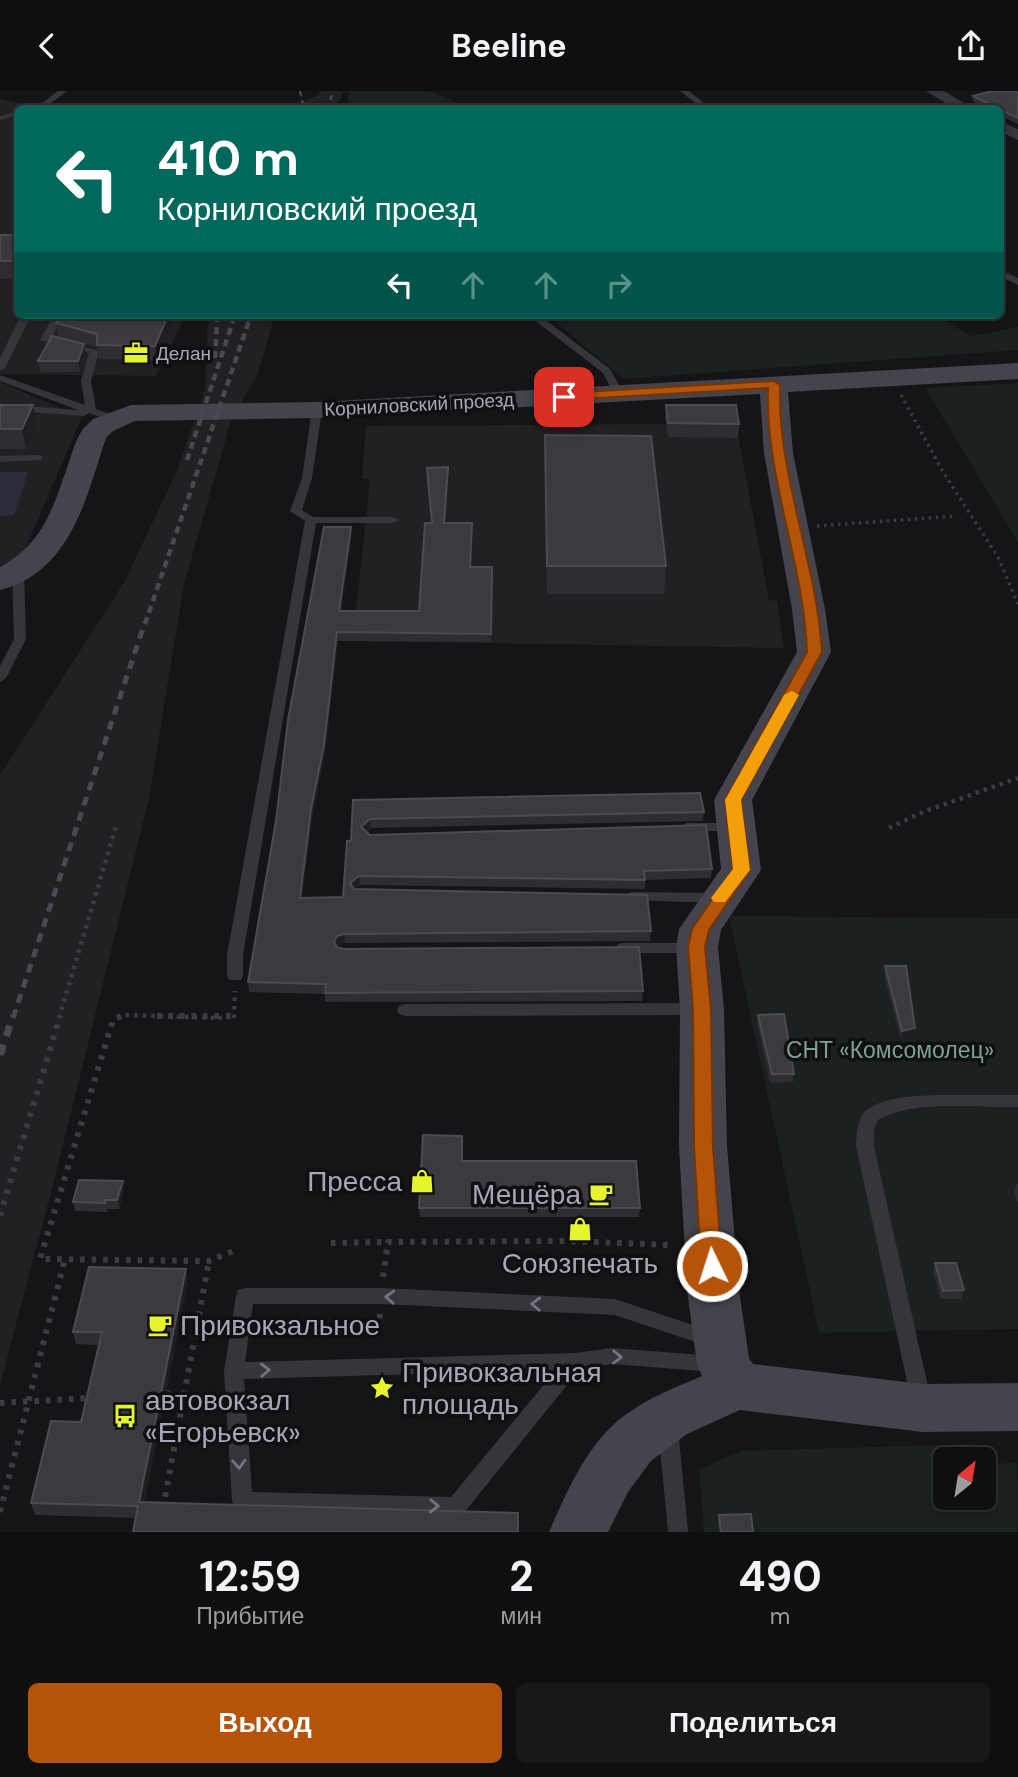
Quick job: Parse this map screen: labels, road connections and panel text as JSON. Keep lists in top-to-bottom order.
{
  "streets": {
    "street": ["Корниловский проезд"]
  },
  "parks": ["СНТ «Комсомолец»"],
  "places": {
    "office": ["Делан"],
    "shop": ["Пресса", "Союзпечать"],
    "cafe": ["Мещёра", "Привокзальное"],
    "place": ["Привокзальная площадь"],
    "bus stop": ["автовокзал «Егорьевск»"]
  },
  "north": "top right",
  "page": {
    "header": "Beeline",
    "turn": ["410 m", "Корниловский проезд"],
    "eta": [
      "12:59",
      "Прибытие",
      "2",
      "мин",
      "490",
      "m"
    ],
    "buttons": ["Выход", "Поделиться"]
  }
}
